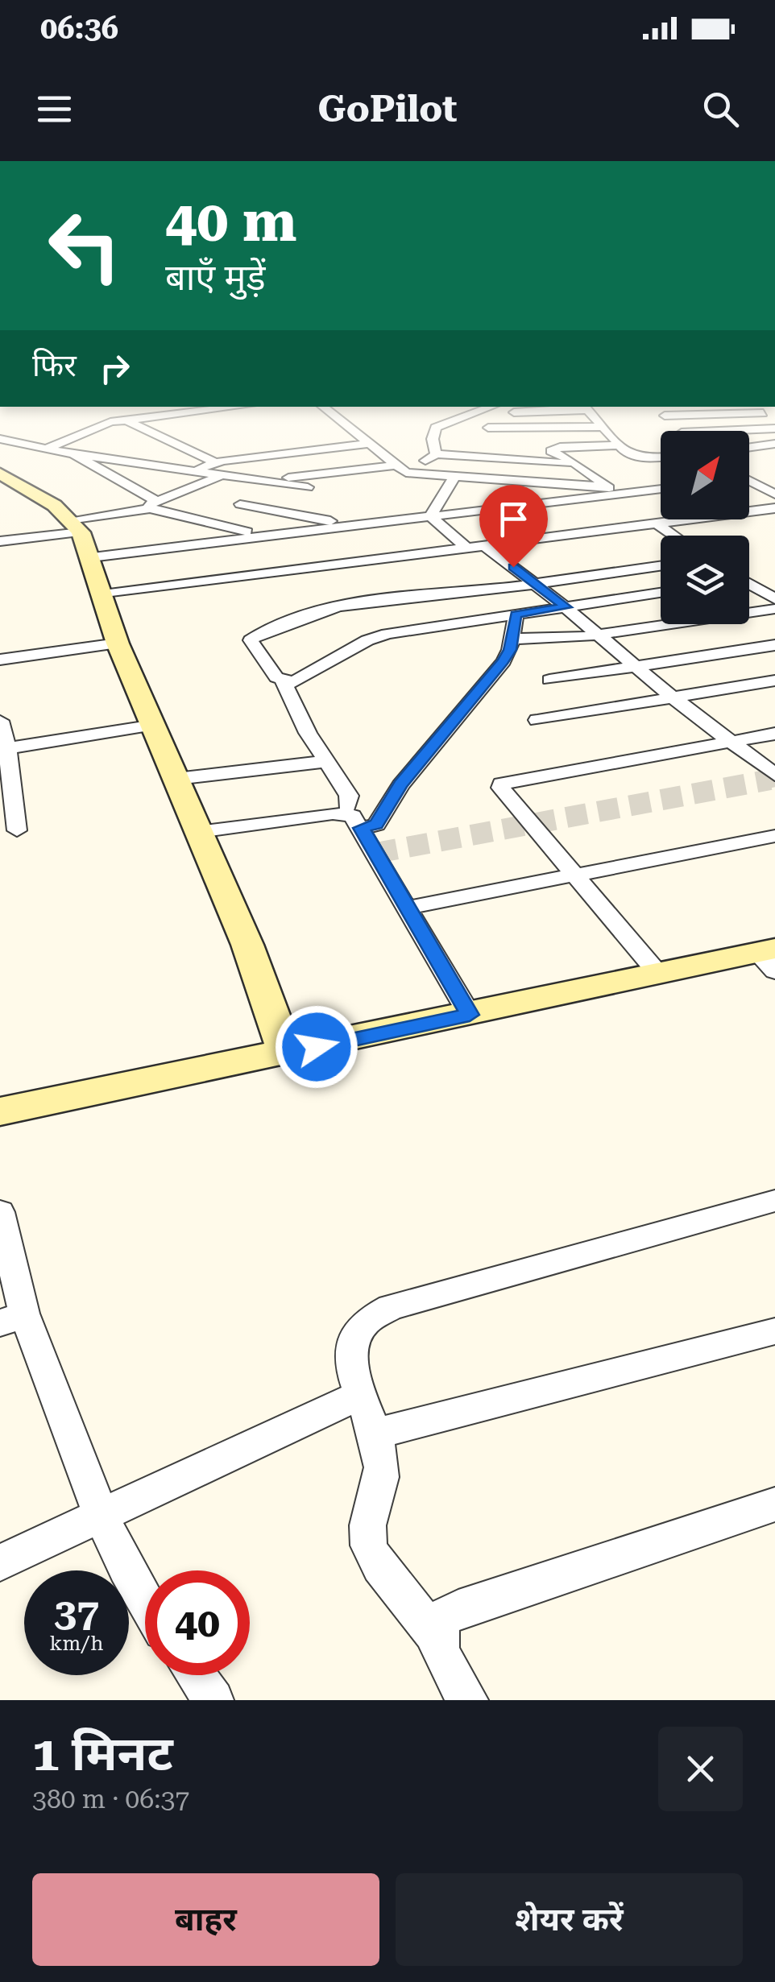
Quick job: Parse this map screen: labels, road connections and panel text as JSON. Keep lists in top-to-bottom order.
{
  "north": "top right",
  "page": {
    "status": "06:36",
    "header": "GoPilot",
    "turn": ["40 m", "बाएँ मुड़ें"],
    "then": "फिर",
    "speed": "37 km/h",
    "limit": "40",
    "heading": ["1 मिनट", "380 m · 06:37"],
    "buttons": ["बाहर", "शेयर करें"]
  }
}
